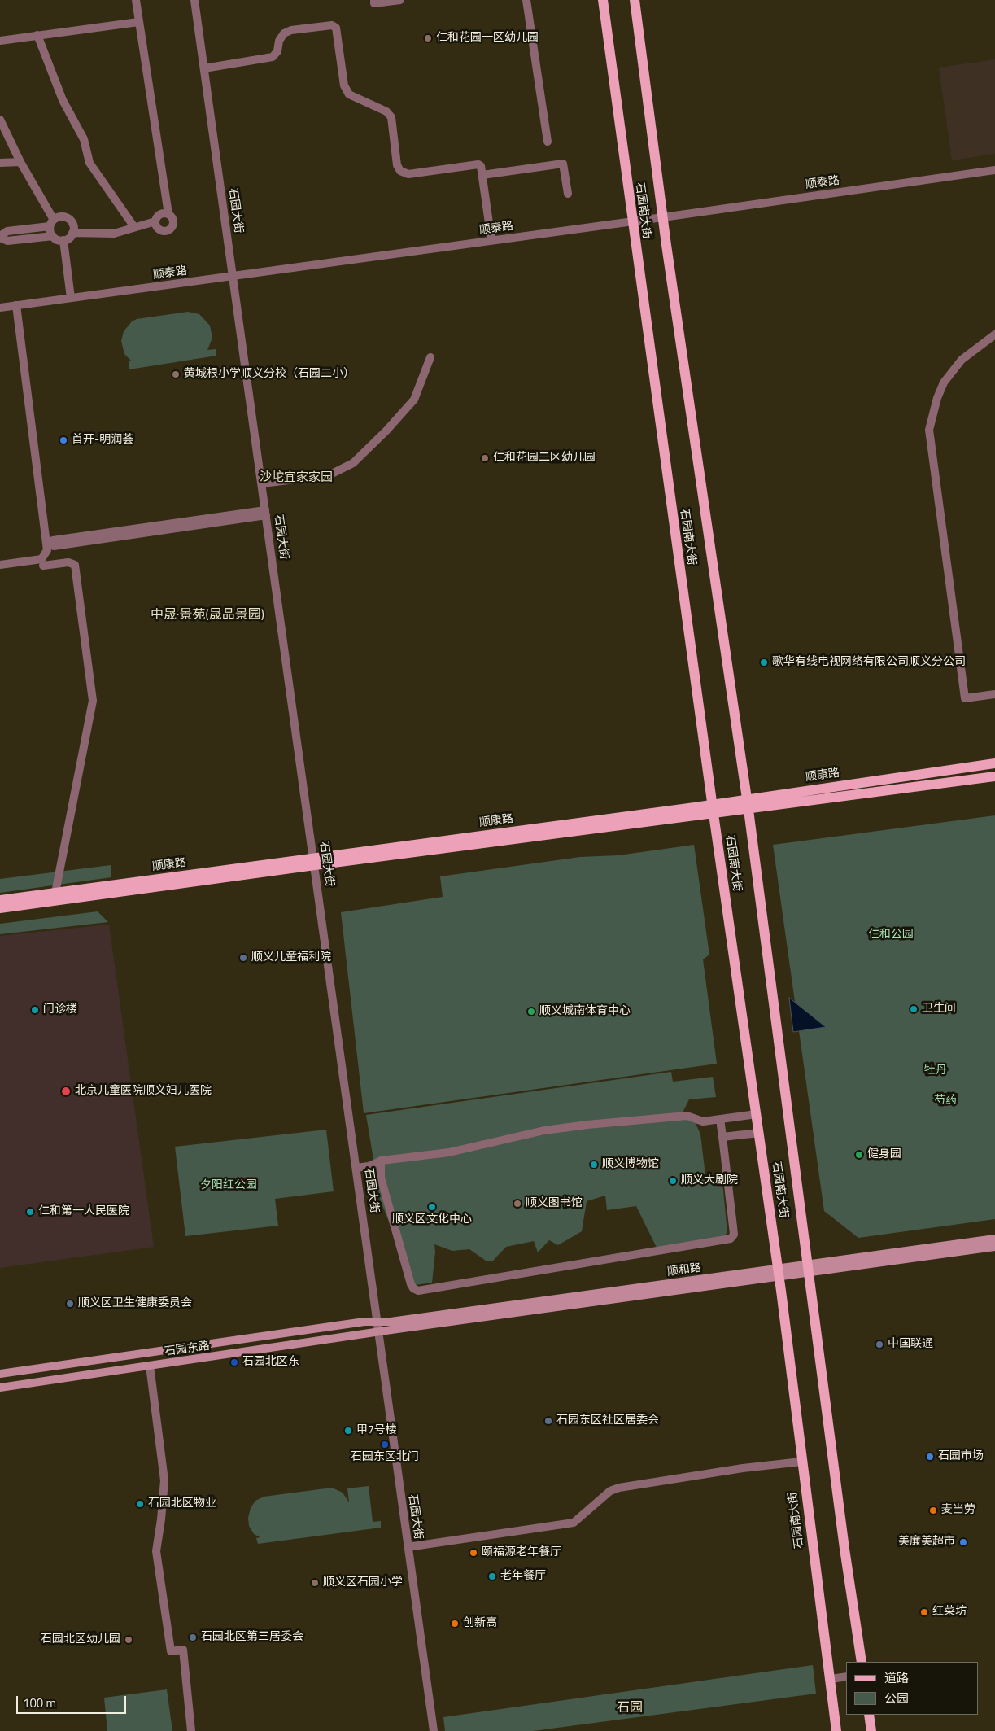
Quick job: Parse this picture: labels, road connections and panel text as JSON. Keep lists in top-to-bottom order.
{
  "streets": {
    "main road": [
      "石园南大街",
      "顺康路",
      "顺和路",
      "石园东路"
    ],
    "street": ["顺泰路", "石园大街"]
  },
  "crossings": [
    ["顺泰路", "石园大街"],
    ["顺泰路", "石园南大街"],
    ["石园大街", "顺康路"],
    ["石园大街", "顺和路"],
    ["石园大街", "石园东路"],
    ["石园南大街", "顺康路"],
    ["石园南大街", "顺和路"],
    ["顺和路", "石园东路"]
  ],
  "districts": ["沙坨宜家家园", "中晟·景苑(晟品景园)", "石园"],
  "parks": [
    "仁和公园",
    "牡丹",
    "芍药",
    "夕阳红公园"
  ],
  "places": [
    "仁和花园一区幼儿园",
    "黄城根小学顺义分校（石园二小）",
    "首开-明润荟",
    "仁和花园二区幼儿园",
    "歌华有线电视网络有限公司顺义分公司",
    "顺义儿童福利院",
    "卫生间",
    "门诊楼",
    "顺义城南体育中心",
    "北京儿童医院顺义妇儿医院",
    "健身园",
    "顺义博物馆",
    "顺义大剧院",
    "顺义图书馆",
    "顺义区文化中心",
    "仁和第一人民医院",
    "顺义区卫生健康委员会",
    "中国联通",
    "石园北区东",
    "石园东区社区居委会",
    "甲7号楼",
    "石园东区北门",
    "石园市场",
    "石园北区物业",
    "麦当劳",
    "美廉美超市",
    "颐福源老年餐厅",
    "老年餐厅",
    "顺义区石园小学",
    "红菜坊",
    "创新高",
    "石园北区第三居委会",
    "石园北区幼儿园"
  ],
  "legend": ["道路", "公园"],
  "scale_bar": "100 m"
}
